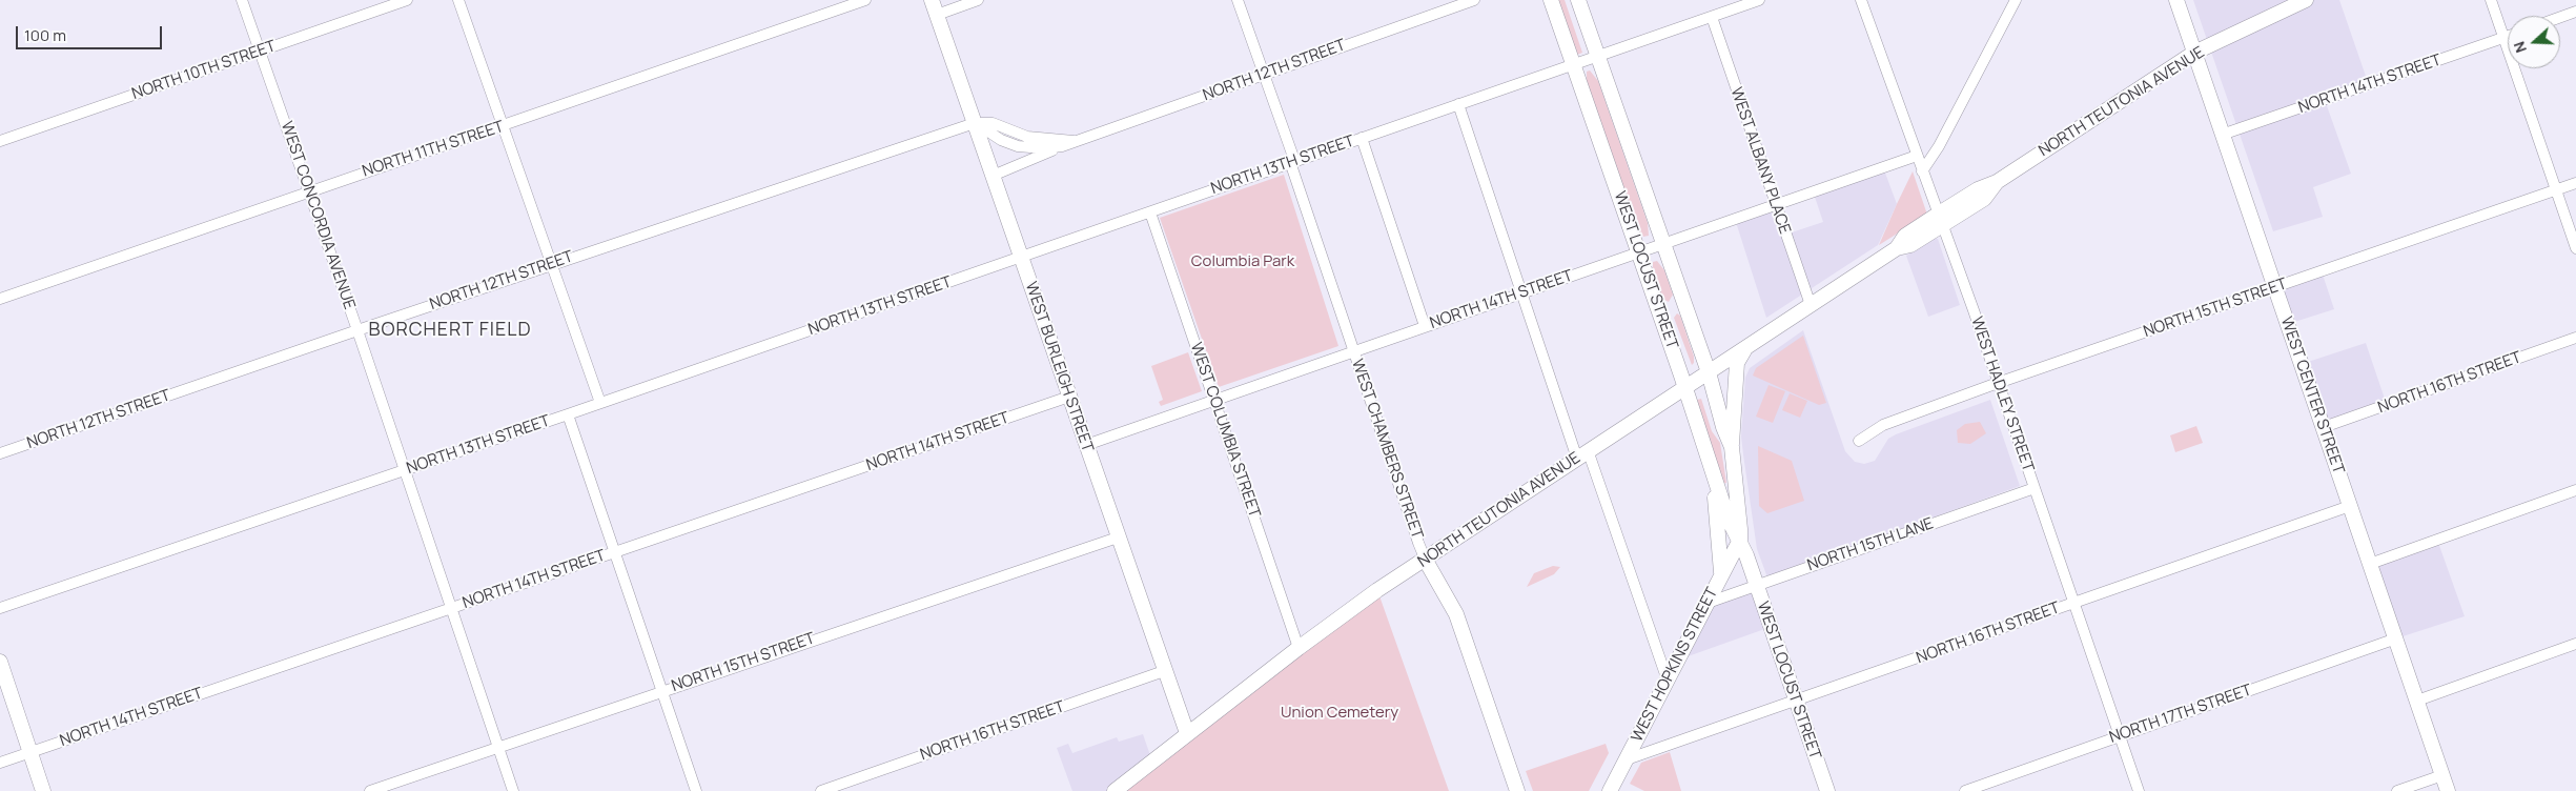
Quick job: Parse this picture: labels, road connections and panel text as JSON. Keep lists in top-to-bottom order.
{
  "streets": {
    "main road": [
      "NORTH TEUTONIA AVENUE",
      "WEST LOCUST STREET",
      "WEST BURLEIGH STREET",
      "WEST CENTER STREET",
      "WEST CHAMBERS STREET",
      "WEST HOPKINS STREET"
    ],
    "street": [
      "NORTH 10TH STREET",
      "NORTH 12TH STREET",
      "NORTH 14TH STREET",
      "NORTH 11TH STREET",
      "WEST ALBANY PLACE",
      "NORTH 13TH STREET",
      "WEST CONCORDIA AVENUE",
      "NORTH 15TH STREET",
      "NORTH 16TH STREET",
      "WEST HADLEY STREET",
      "WEST COLUMBIA STREET",
      "NORTH 15TH LANE",
      "NORTH 17TH STREET"
    ]
  },
  "crossings": [
    ["NORTH 10TH STREET", "WEST CONCORDIA AVENUE"],
    ["NORTH 12TH STREET", "WEST CONCORDIA AVENUE"],
    ["NORTH 12TH STREET", "WEST BURLEIGH STREET"],
    ["NORTH 12TH STREET", "WEST CHAMBERS STREET"],
    ["NORTH 14TH STREET", "WEST ALBANY PLACE"],
    ["NORTH 14TH STREET", "WEST CONCORDIA AVENUE"],
    ["NORTH 14TH STREET", "WEST LOCUST STREET"],
    ["NORTH 14TH STREET", "WEST BURLEIGH STREET"],
    ["NORTH 14TH STREET", "WEST HADLEY STREET"],
    ["NORTH 14TH STREET", "WEST CENTER STREET"],
    ["NORTH 14TH STREET", "WEST COLUMBIA STREET"],
    ["NORTH 14TH STREET", "WEST CHAMBERS STREET"],
    ["NORTH TEUTONIA AVENUE", "WEST ALBANY PLACE"],
    ["NORTH TEUTONIA AVENUE", "WEST LOCUST STREET"],
    ["NORTH TEUTONIA AVENUE", "WEST BURLEIGH STREET"],
    ["NORTH TEUTONIA AVENUE", "WEST HADLEY STREET"],
    ["NORTH TEUTONIA AVENUE", "WEST CENTER STREET"],
    ["NORTH TEUTONIA AVENUE", "WEST COLUMBIA STREET"],
    ["NORTH TEUTONIA AVENUE", "WEST CHAMBERS STREET"],
    ["NORTH 11TH STREET", "WEST CONCORDIA AVENUE"],
    ["WEST ALBANY PLACE", "NORTH 13TH STREET"],
    ["NORTH 13TH STREET", "WEST CONCORDIA AVENUE"],
    ["NORTH 13TH STREET", "WEST LOCUST STREET"],
    ["NORTH 13TH STREET", "WEST BURLEIGH STREET"],
    ["NORTH 13TH STREET", "WEST COLUMBIA STREET"],
    ["NORTH 13TH STREET", "WEST CHAMBERS STREET"],
    ["WEST CONCORDIA AVENUE", "NORTH 15TH STREET"],
    ["WEST LOCUST STREET", "NORTH 16TH STREET"],
    ["WEST LOCUST STREET", "NORTH 15TH LANE"],
    ["WEST LOCUST STREET", "WEST HOPKINS STREET"],
    ["NORTH 15TH STREET", "WEST BURLEIGH STREET"],
    ["NORTH 15TH STREET", "WEST HADLEY STREET"],
    ["NORTH 15TH STREET", "WEST CENTER STREET"],
    ["WEST BURLEIGH STREET", "NORTH 16TH STREET"],
    ["NORTH 16TH STREET", "WEST HADLEY STREET"],
    ["NORTH 16TH STREET", "WEST CENTER STREET"],
    ["NORTH 16TH STREET", "WEST HOPKINS STREET"],
    ["WEST HADLEY STREET", "NORTH 15TH LANE"],
    ["WEST HADLEY STREET", "NORTH 17TH STREET"],
    ["WEST CENTER STREET", "NORTH 17TH STREET"],
    ["NORTH 15TH LANE", "WEST HOPKINS STREET"]
  ],
  "districts": ["BORCHERT FIELD"],
  "parks": ["Columbia Park", "Union Cemetery"],
  "scale_bar": "100 m",
  "north": "left"
}
